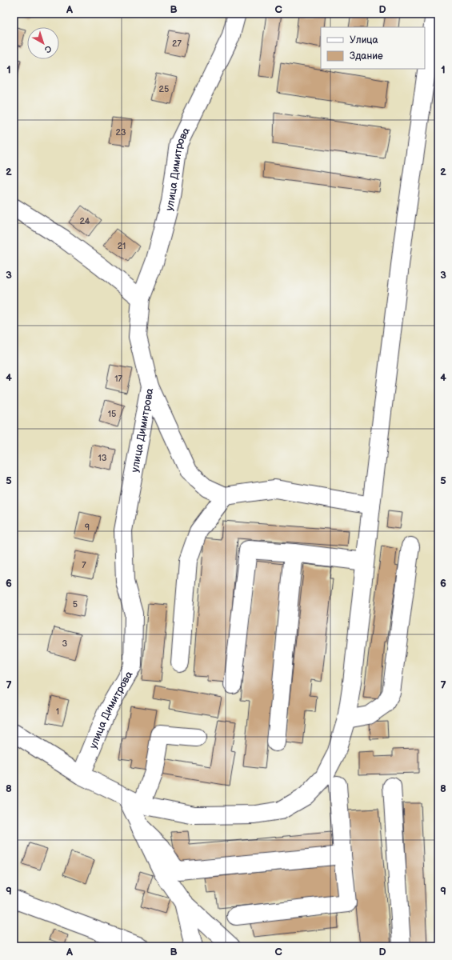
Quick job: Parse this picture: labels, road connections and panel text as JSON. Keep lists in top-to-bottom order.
{
  "streets": {
    "main road": ["улица Димитрова"]
  },
  "house_numbers": [
    "27",
    "25",
    "23",
    "24",
    "21",
    "17",
    "15",
    "13",
    "9",
    "7",
    "5",
    "3",
    "1"
  ],
  "legend": ["Улица", "Здание"],
  "north": "bottom right",
  "grid": {
    "columns": [
      "A",
      "B",
      "C",
      "D"
    ],
    "rows": [
      "1",
      "2",
      "3",
      "4",
      "5",
      "6",
      "7",
      "8",
      "9"
    ]
  }
}
